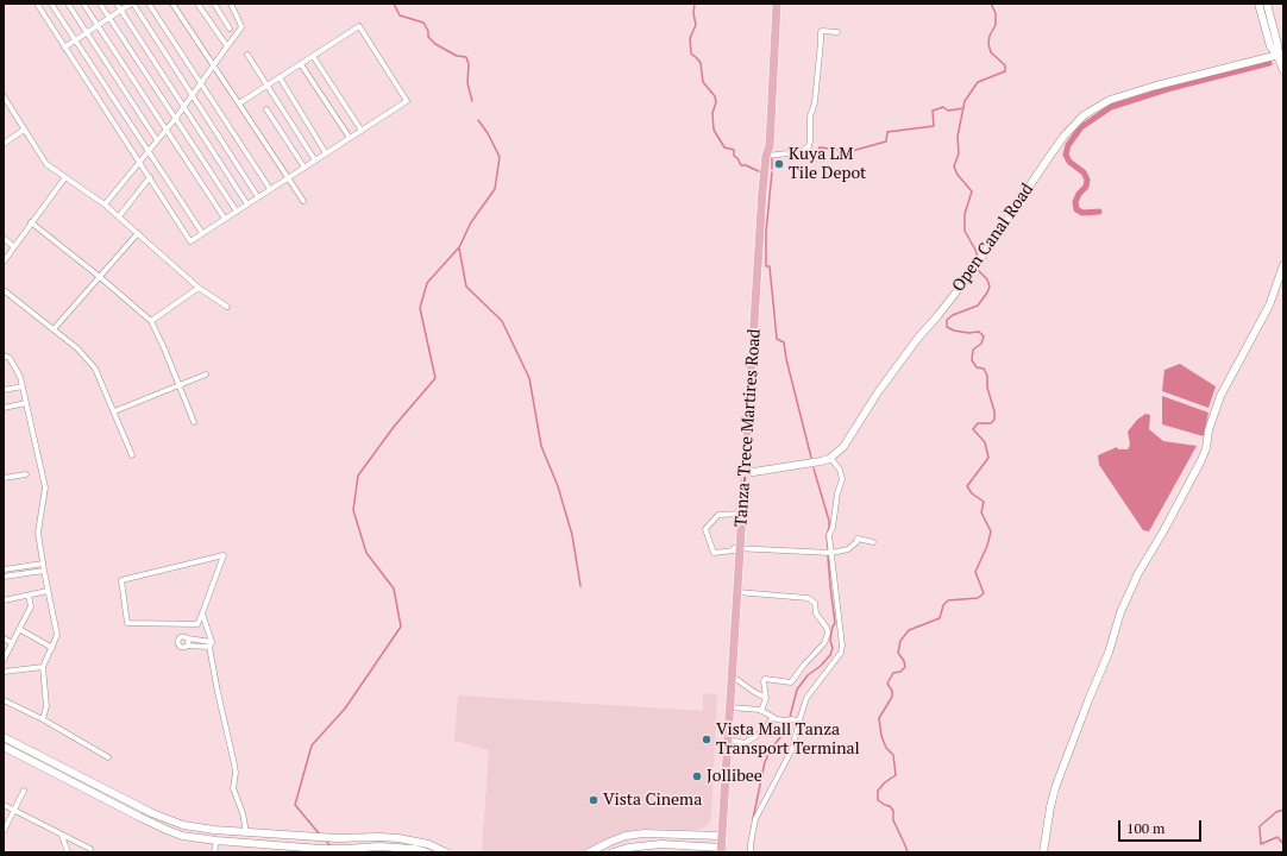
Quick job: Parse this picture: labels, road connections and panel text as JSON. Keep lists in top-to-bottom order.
{
  "streets": {
    "main road": ["Open Canal Road", "Tanza-Trece Martires Road"]
  },
  "places": [
    "Kuya LM Tile Depot",
    "Vista Mall Tanza Transport Terminal",
    "Jollibee",
    "Vista Cinema"
  ],
  "scale_bar": "100 m"
}
